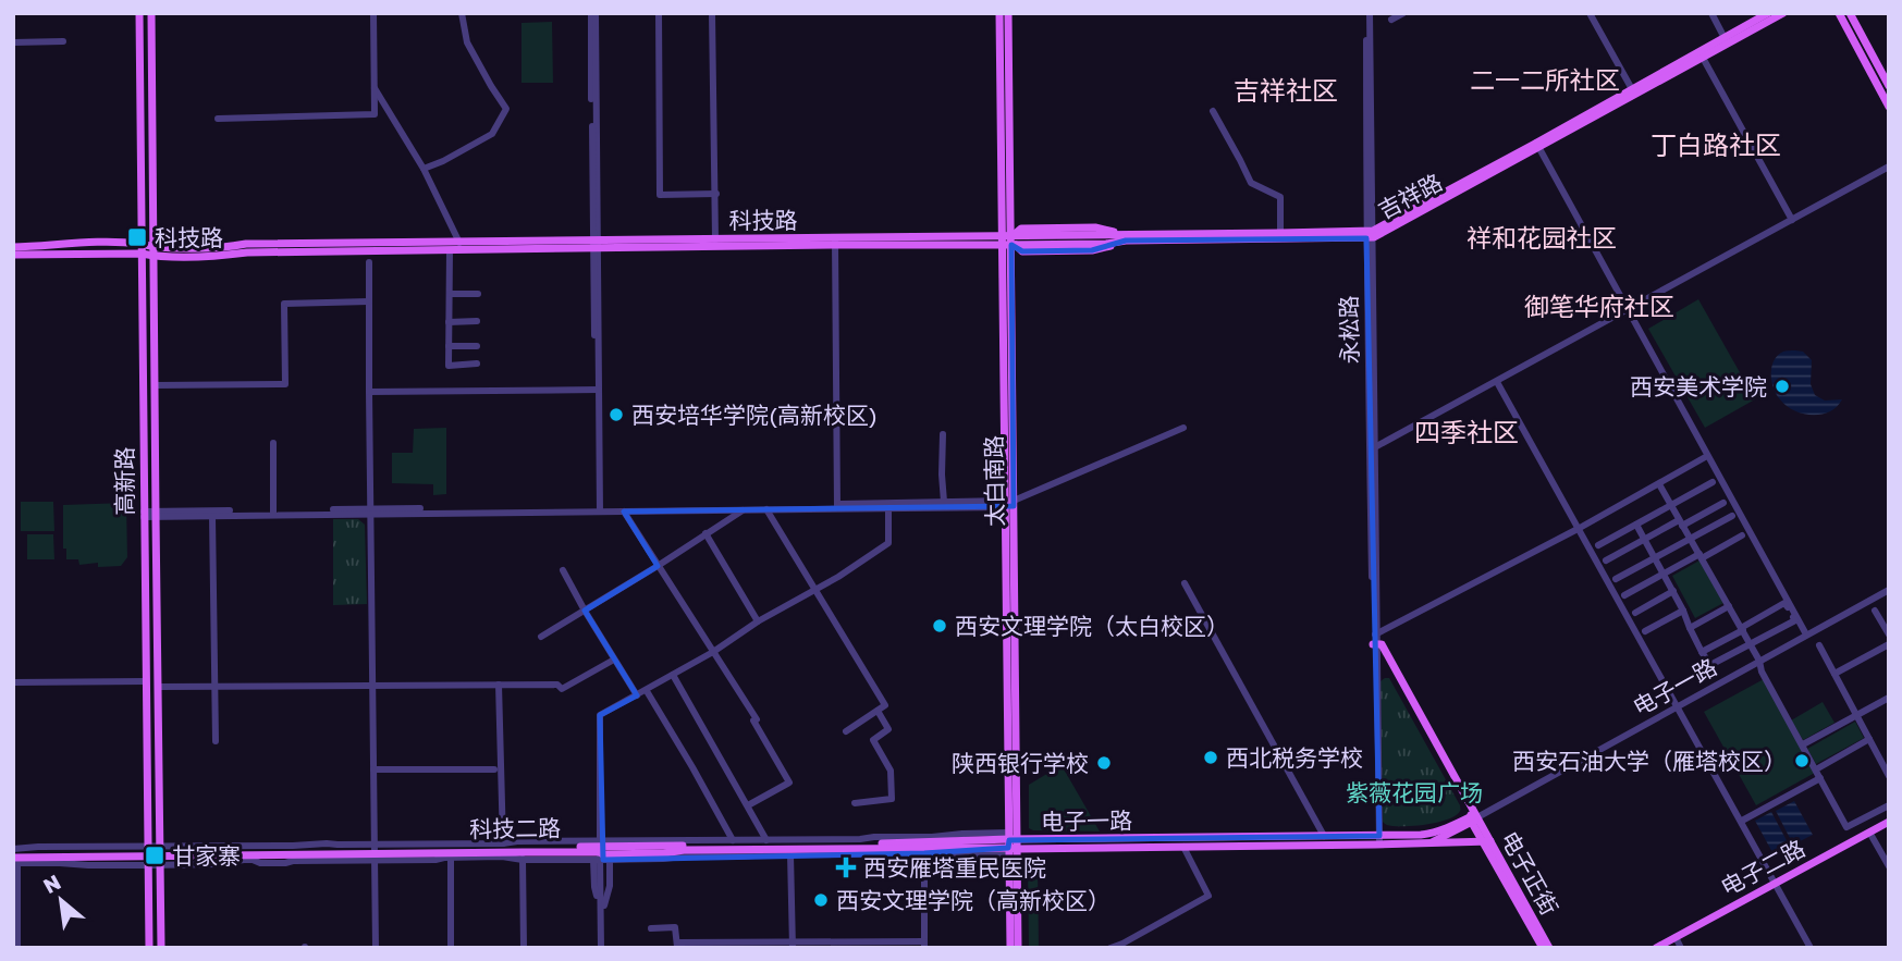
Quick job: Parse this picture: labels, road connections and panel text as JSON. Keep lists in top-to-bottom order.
{
  "streets": {
    "main road": [
      "吉祥路",
      "科技路",
      "高新路",
      "太白南路",
      "电子一路",
      "科技二路",
      "电子二路",
      "电子正街"
    ],
    "street": ["永松路"]
  },
  "crossings": [
    ["吉祥路", "科技路"],
    ["吉祥路", "永松路"],
    ["吉祥路", "太白南路"],
    ["科技路", "高新路"],
    ["科技路", "太白南路"],
    ["永松路", "电子一路"],
    ["高新路", "科技二路"],
    ["太白南路", "电子一路"],
    ["太白南路", "科技二路"],
    ["电子一路", "科技二路"],
    ["电子一路", "电子正街"]
  ],
  "districts": [
    "二一二所社区",
    "吉祥社区",
    "丁白路社区",
    "祥和花园社区",
    "御笔华府社区",
    "四季社区"
  ],
  "parks": ["紫薇花园广场"],
  "places": {
    "transit": ["科技路", "甘家寨"],
    "other": [
      "西安美术学院",
      "西安培华学院(高新校区)",
      "西安文理学院（太白校区）",
      "西北税务学校",
      "西安石油大学（雁塔校区）",
      "陕西银行学校",
      "西安文理学院（高新校区）"
    ],
    "health": ["西安雁塔重民医院"]
  },
  "north": "top left"
}
